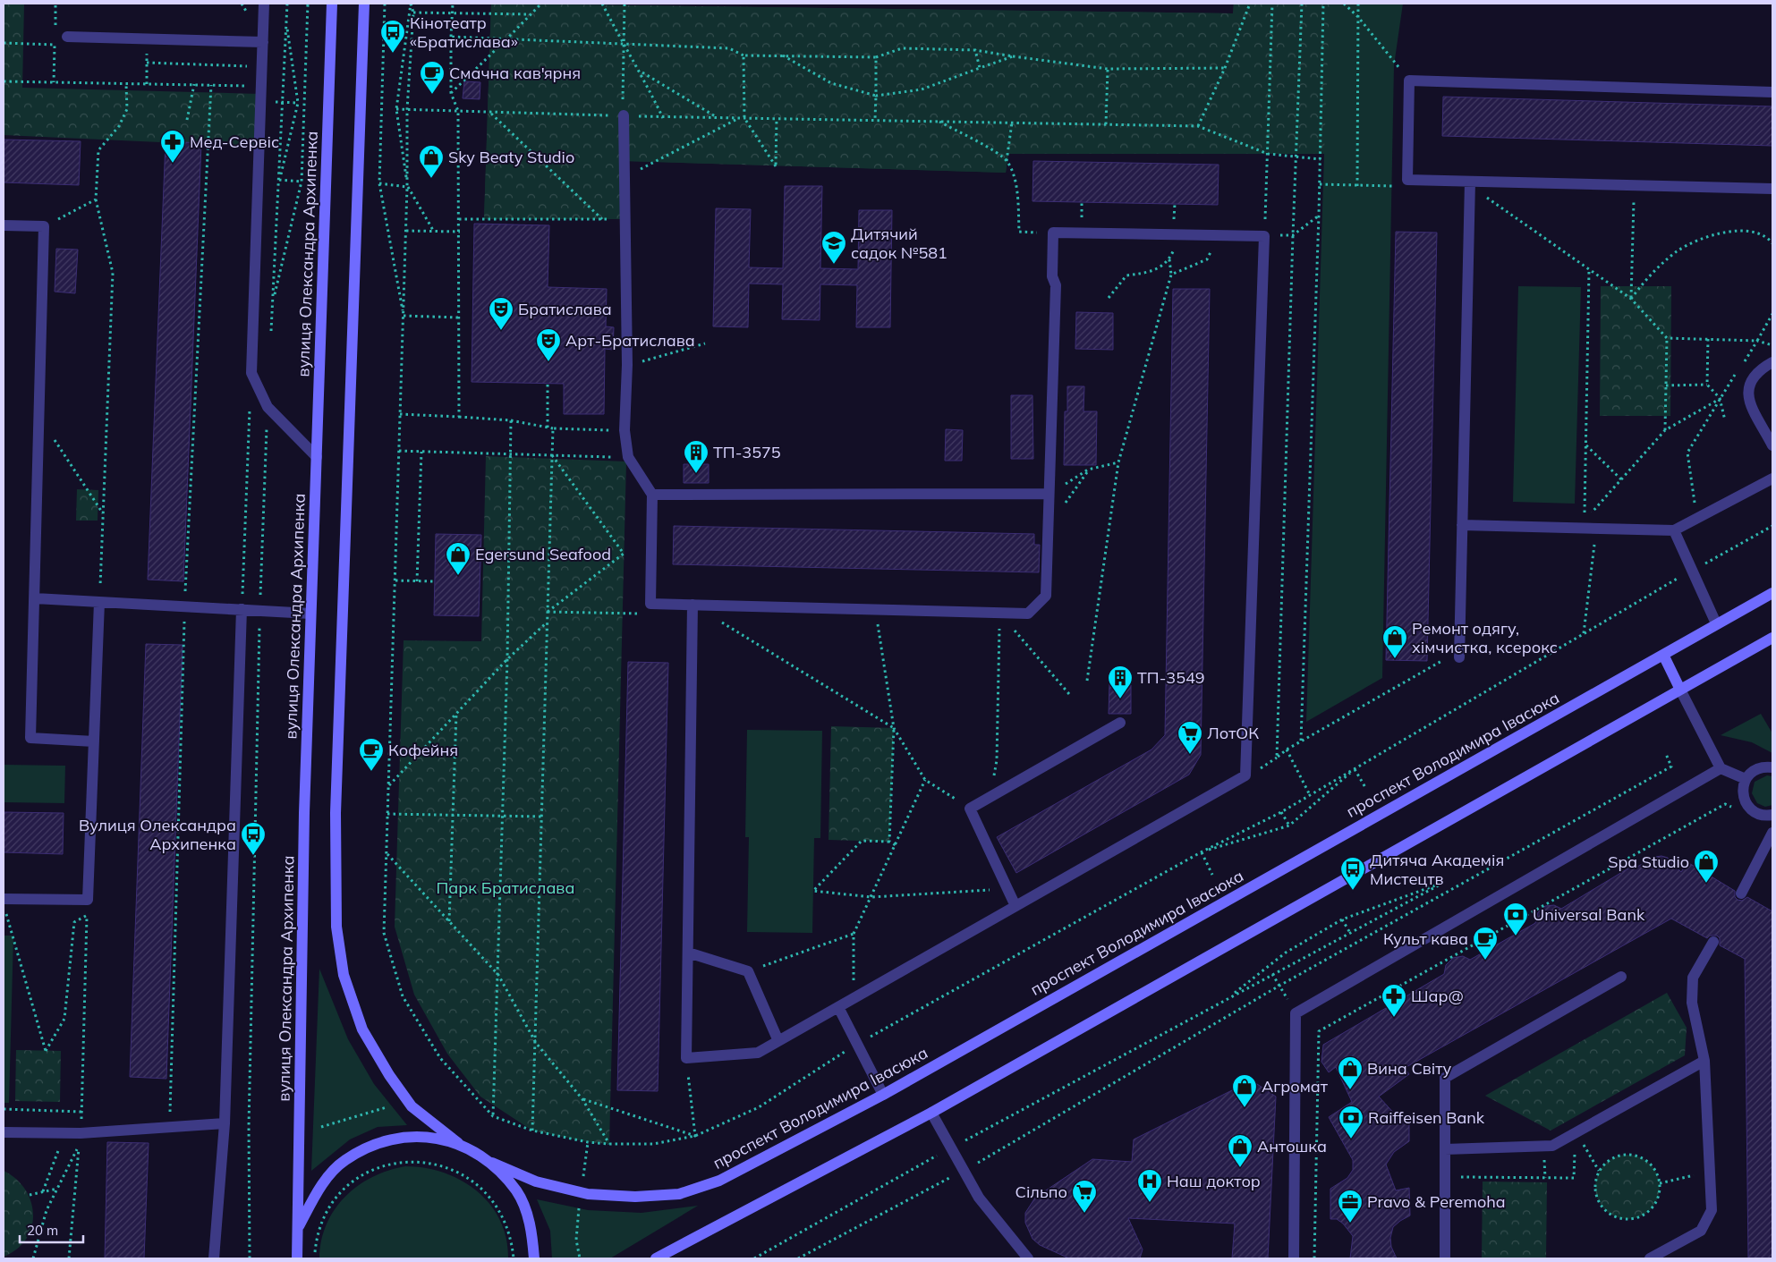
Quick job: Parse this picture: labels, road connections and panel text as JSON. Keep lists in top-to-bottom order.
{
  "streets": {
    "main road": ["вулиця Олександра Архипенка", "проспект Володимира Івасюка"]
  },
  "parks": ["Парк Братислава"],
  "places": {
    "bus stop": ["Кінотеатр «Братислава»", "Вулиця Олександра Архипенка", "Дитяча Академія Мистецтв"],
    "cafe": ["Смачна кав'ярня", "Кофейня", "Культ кава"],
    "pharmacy": ["Мед-Сервіс", "Шар@"],
    "shop": [
      "Sky Beaty Studio",
      "Egersund Seafood",
      "Ремонт одягу, хімчистка, ксерокс",
      "Spa Studio",
      "Вина Світу",
      "Агромат",
      "Антошка"
    ],
    "school or university": ["Дитячий садок №581"],
    "theatre": ["Братислава", "Арт-Братислава"],
    "building": ["ТП-3575", "ТП-3549"],
    "supermarket": ["ЛотОК", "Сільпо"],
    "bank": ["Universal Bank", "Raiffeisen Bank"],
    "hospital": ["Наш доктор"],
    "office": ["Pravo & Peremoha"]
  },
  "scale_bar": "20 m"
}
